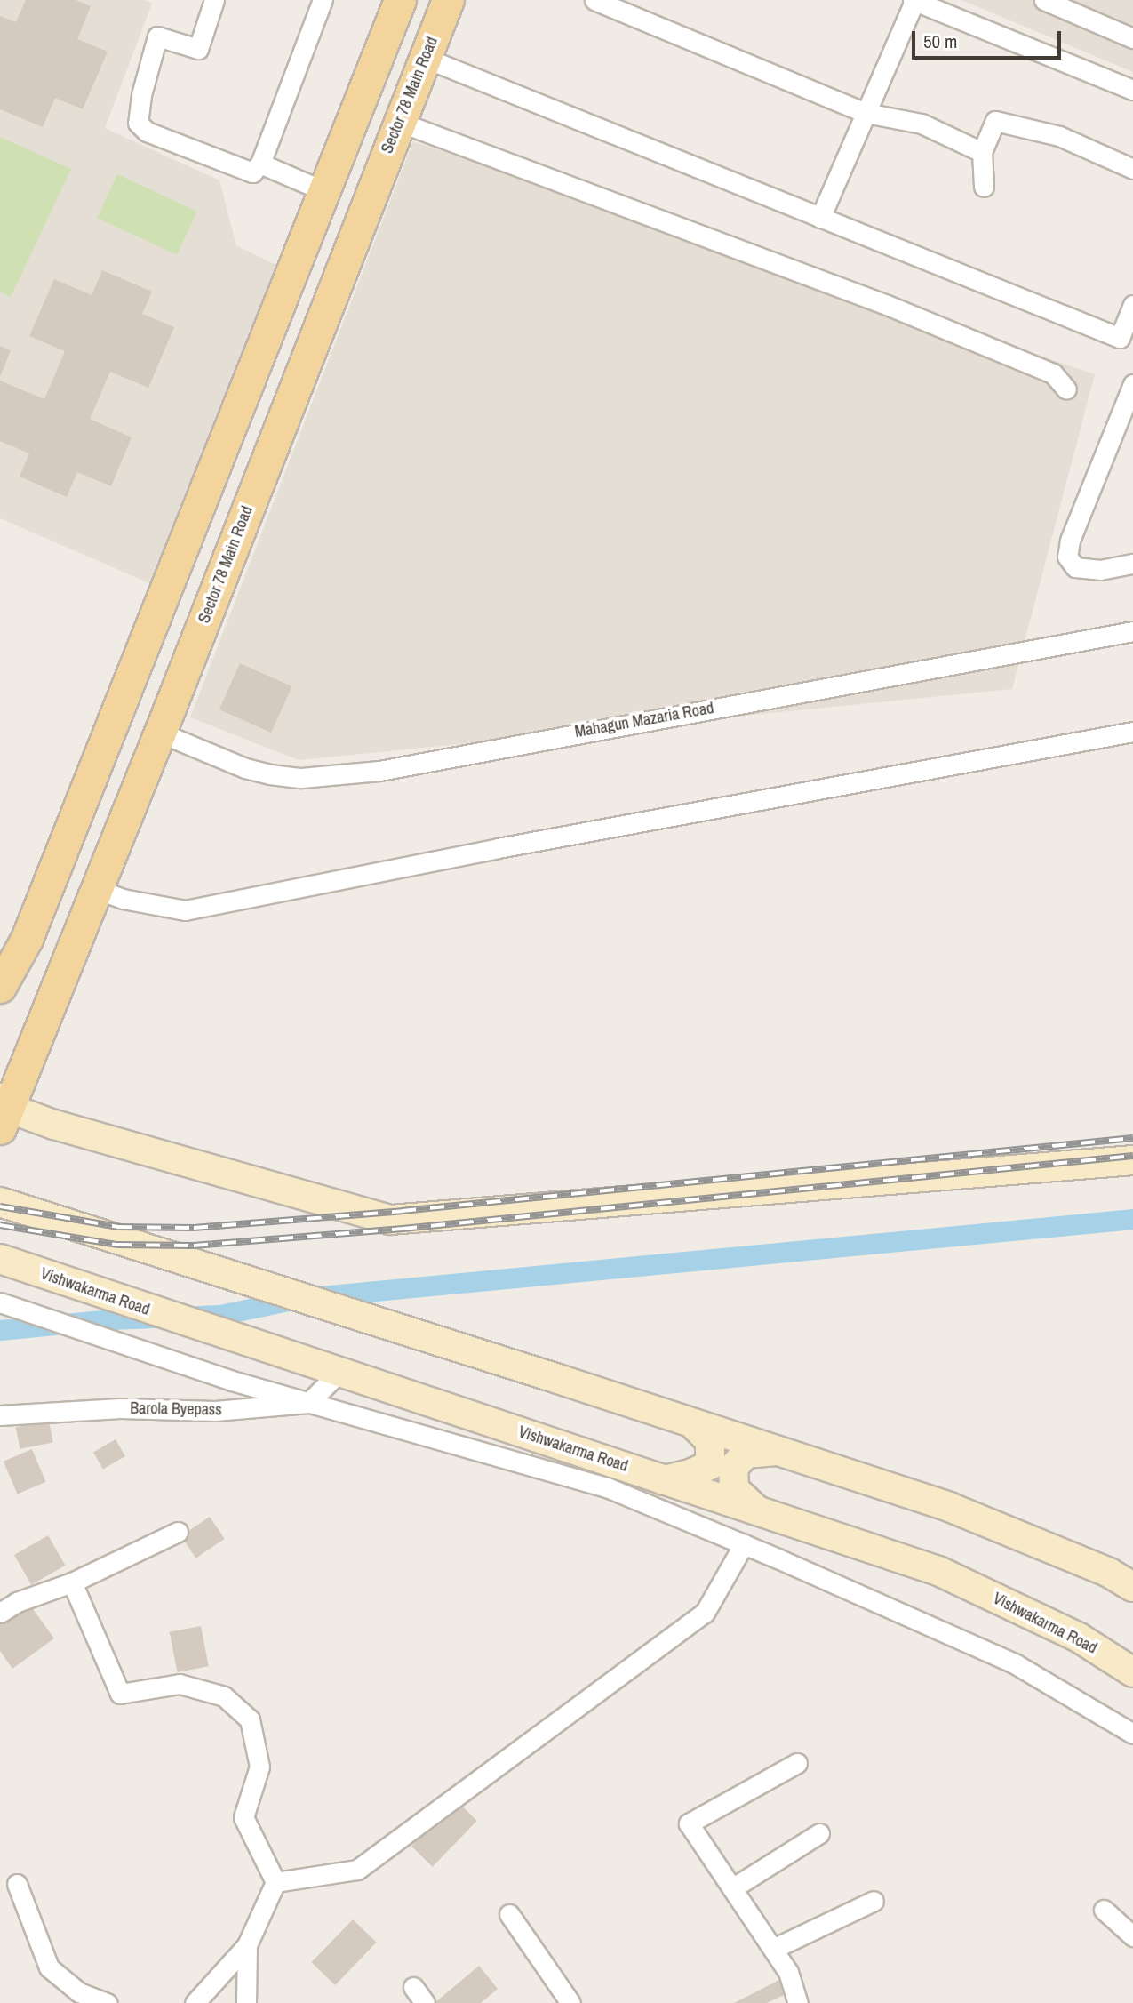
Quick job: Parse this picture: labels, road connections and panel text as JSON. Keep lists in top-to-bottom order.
{
  "streets": {
    "main road": ["Sector 78 Main Road", "Vishwakarma Road"],
    "street": ["Mahagun Mazaria Road", "Barola Byepass"]
  },
  "crossings": [
    ["Sector 78 Main Road", "Mahagun Mazaria Road"]
  ],
  "scale_bar": "50 m"
}
